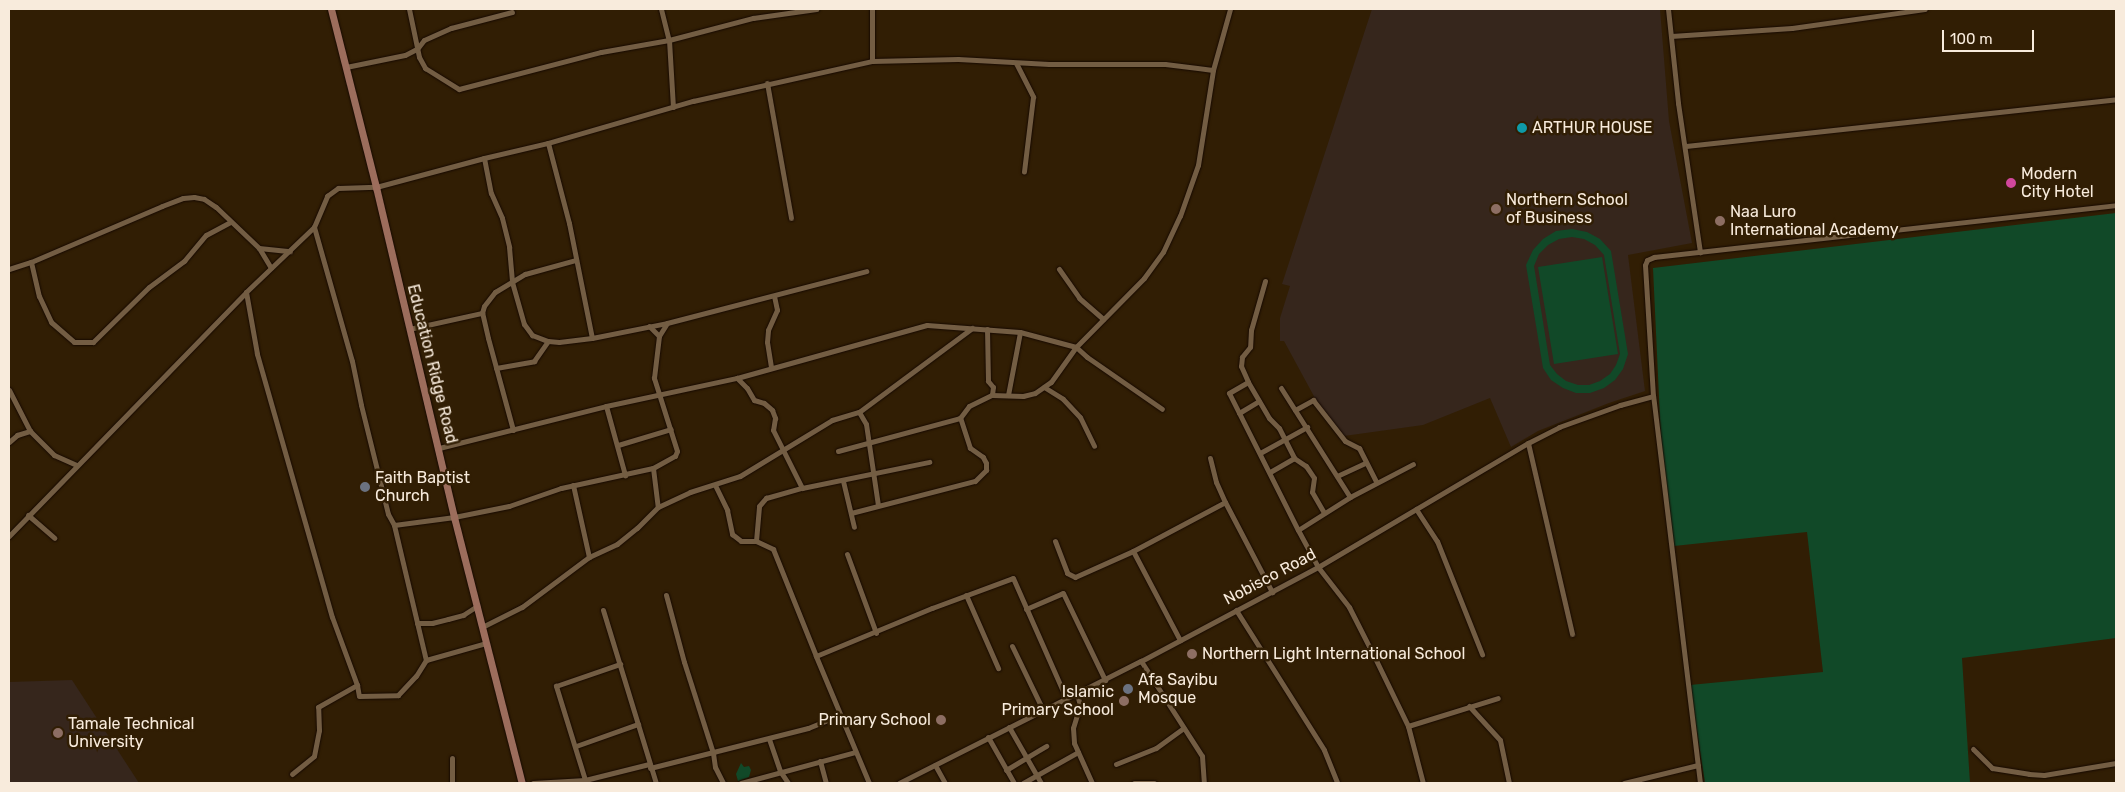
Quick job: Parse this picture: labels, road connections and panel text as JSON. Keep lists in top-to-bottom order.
{
  "streets": {
    "main road": ["Education Ridge Road"],
    "street": ["Nobisco Road"]
  },
  "places": [
    "ARTHUR HOUSE",
    "Modern City Hotel",
    "Northern School of Business",
    "Naa Luro International Academy",
    "Faith Baptist Church",
    "Northern Light International School",
    "Afa Sayibu Mosque",
    "Islamic Primary School",
    "Primary School",
    "Tamale Technical University"
  ],
  "scale_bar": "100 m"
}
